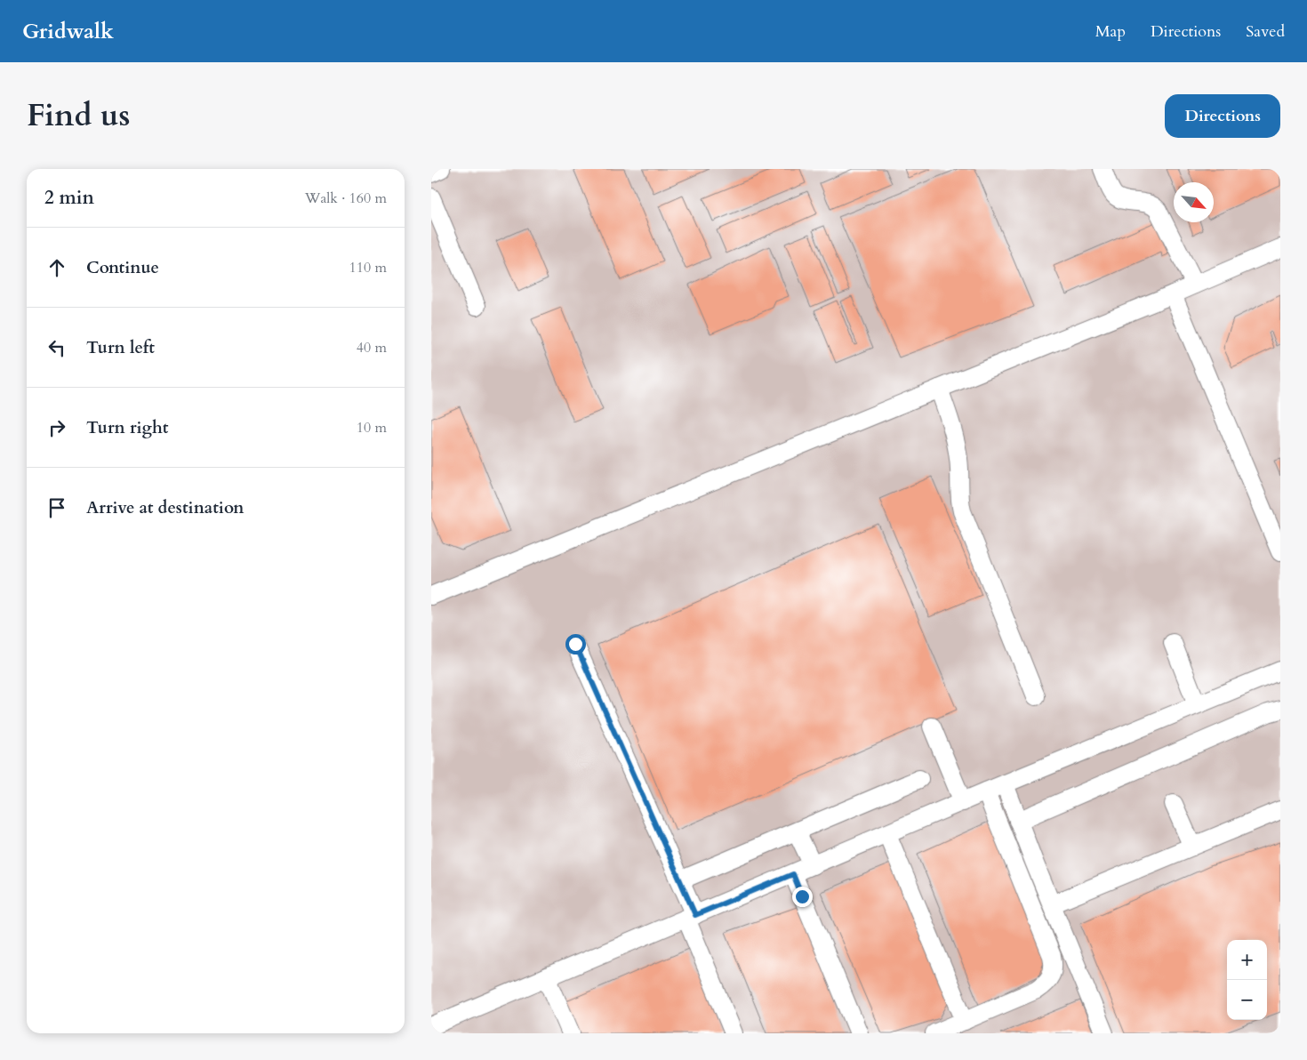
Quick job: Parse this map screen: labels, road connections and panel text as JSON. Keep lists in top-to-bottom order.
{
  "north": "bottom right",
  "page": {
    "header": "Gridwalk",
    "nav": ["Map", "Directions", "Saved"],
    "title": "Find us",
    "buttons": "Directions",
    "heading": ["2 min", "Walk · 160 m"],
    "list": [
      ["Continue", "110 m"],
      ["Turn left", "40 m"],
      ["Turn right", "10 m"],
      "Arrive at destination"
    ],
    "map_buttons": ["+", "−"]
  }
}
